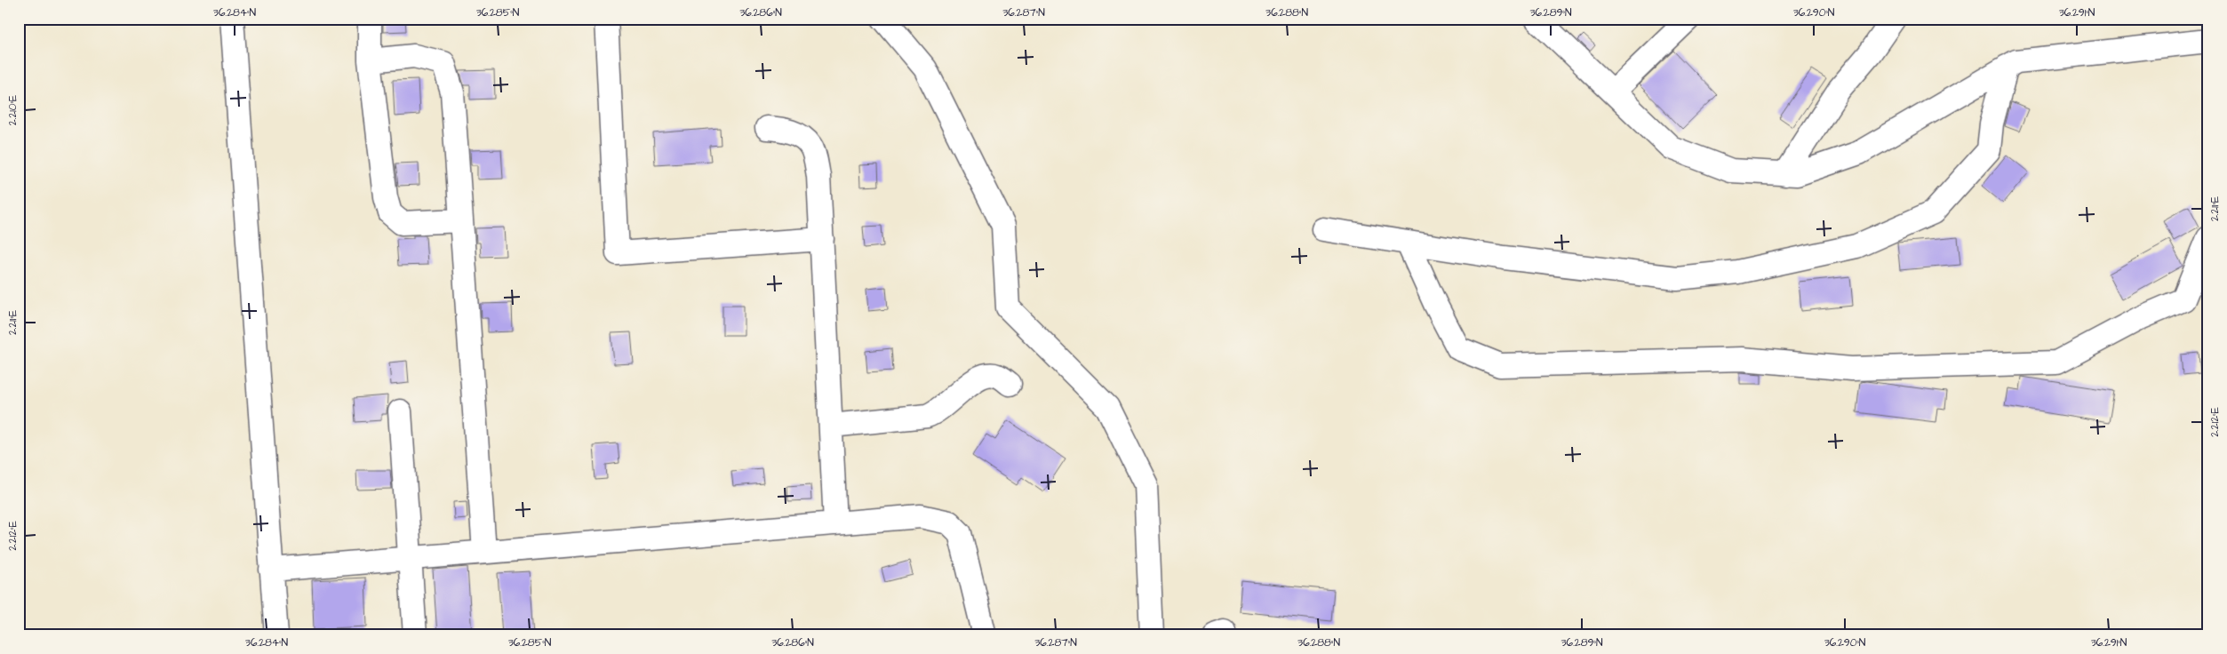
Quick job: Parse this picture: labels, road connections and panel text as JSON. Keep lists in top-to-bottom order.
{
  "coordinates": [
    "36.284°N",
    "36.285°N",
    "36.286°N",
    "36.287°N",
    "36.288°N",
    "36.289°N",
    "36.290°N",
    "36.291°N",
    "2.210°E",
    "2.211°E",
    "2.212°E"
  ]
}
